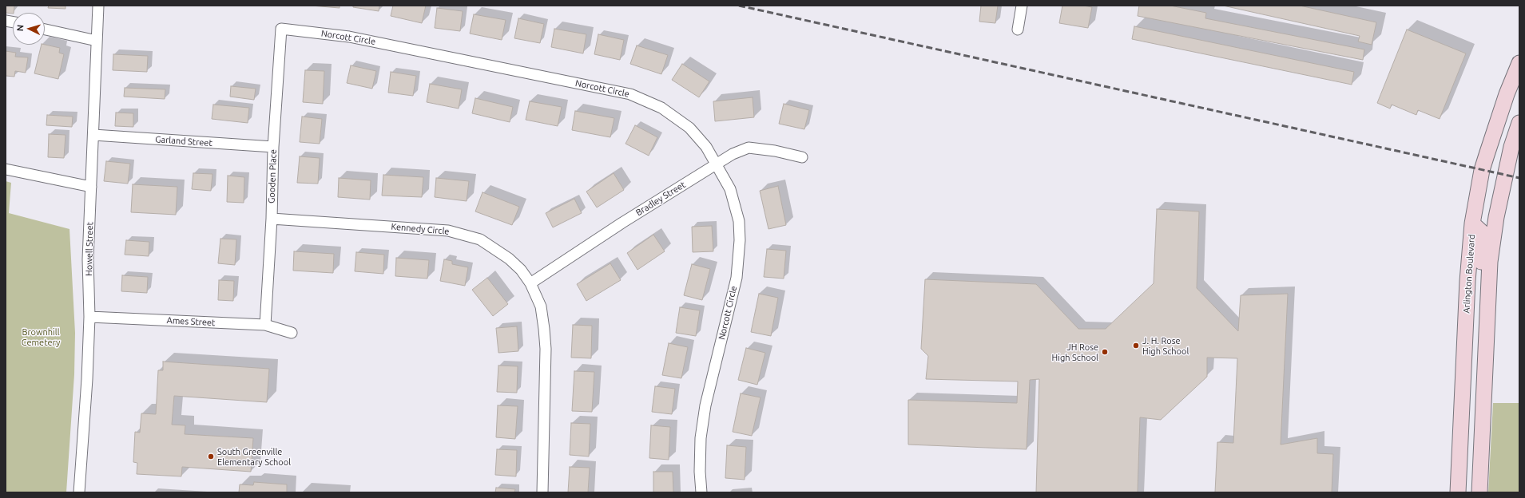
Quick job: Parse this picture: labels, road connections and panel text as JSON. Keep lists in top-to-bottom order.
{
  "streets": {
    "main road": ["Arlington Boulevard"],
    "street": [
      "Norcott Circle",
      "Garland Street",
      "Gooden Place",
      "Bradley Street",
      "Kennedy Circle",
      "Howell Street",
      "Ames Street"
    ]
  },
  "crossings": [
    ["Norcott Circle", "Gooden Place"],
    ["Norcott Circle", "Bradley Street"],
    ["Garland Street", "Gooden Place"],
    ["Garland Street", "Howell Street"],
    ["Gooden Place", "Kennedy Circle"],
    ["Gooden Place", "Ames Street"],
    ["Bradley Street", "Kennedy Circle"],
    ["Howell Street", "Ames Street"]
  ],
  "parks": ["Brownhill Cemetery"],
  "places": ["J. H. Rose High School", "JH Rose High School", "South Greenville Elementary School"],
  "north": "left"
}
